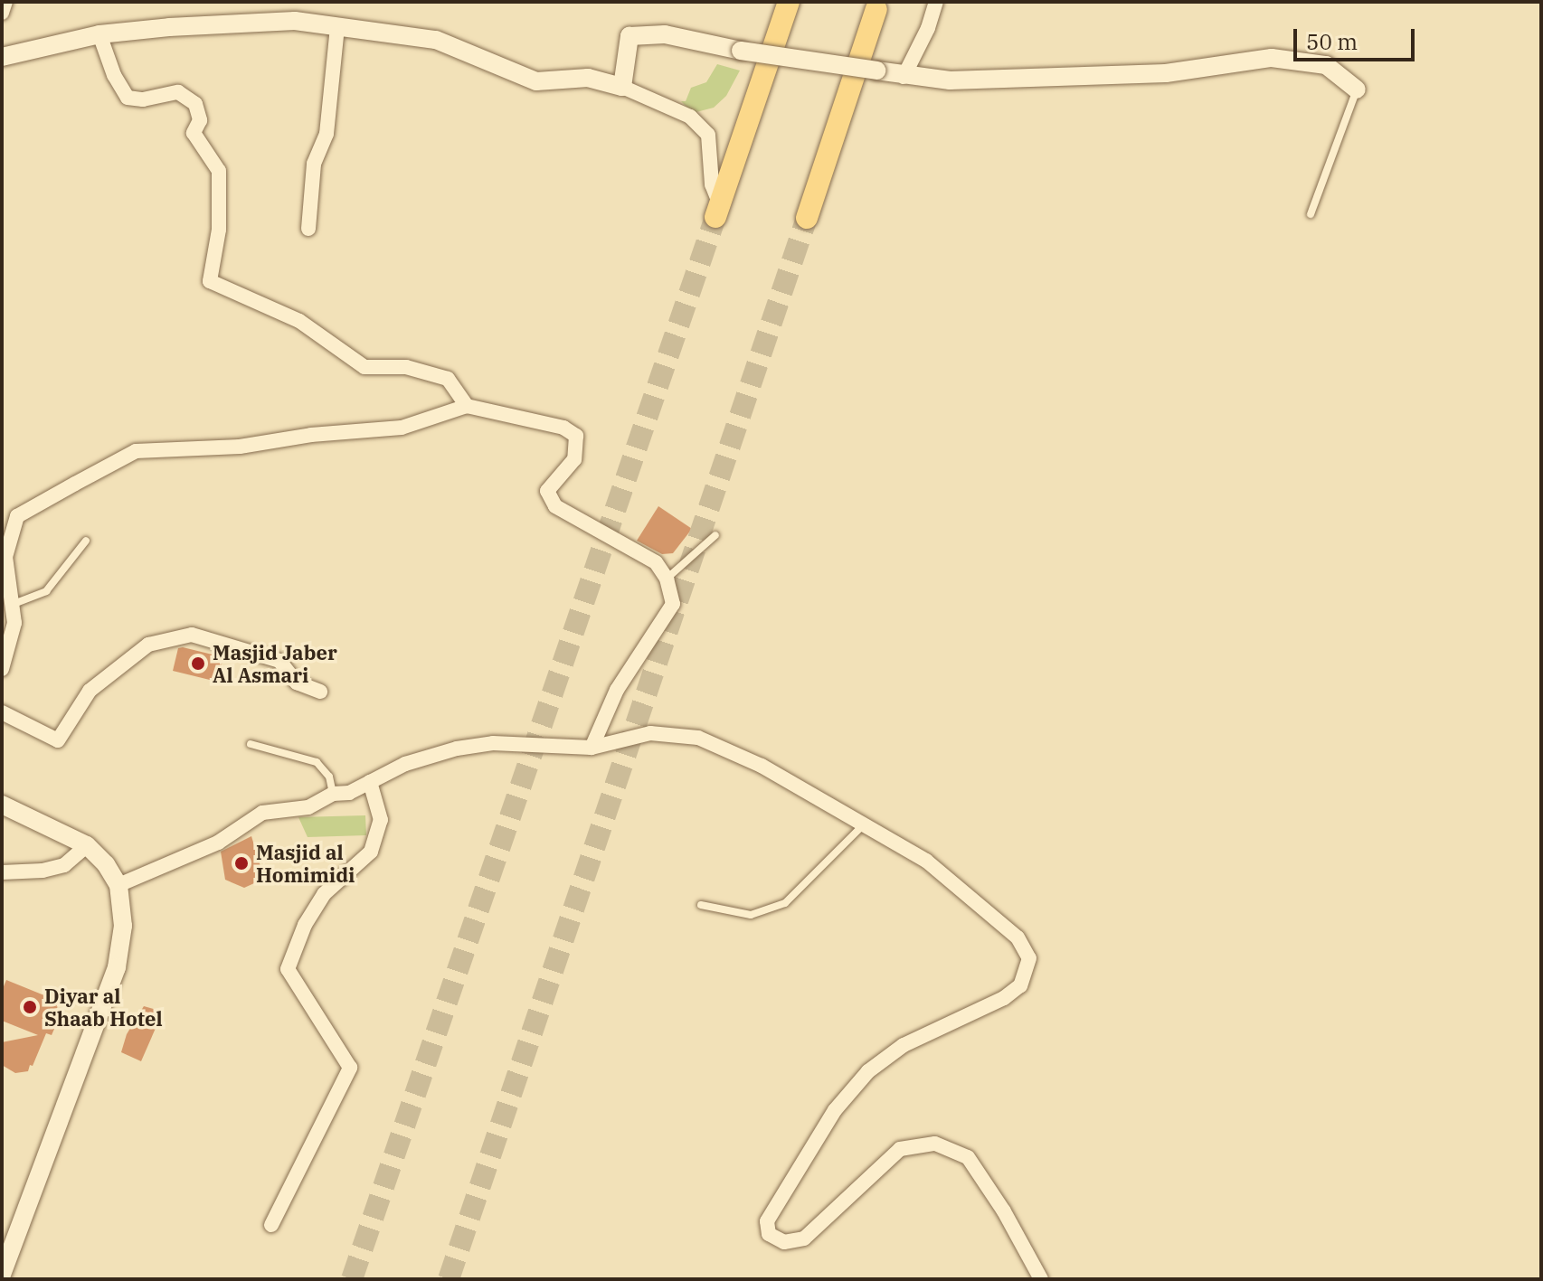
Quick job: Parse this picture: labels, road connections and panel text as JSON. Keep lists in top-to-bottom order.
{
  "places": ["Masjid Jaber Al Asmari", "Masjid al Homimidi", "Diyar al Shaab Hotel"],
  "scale_bar": "50 m"
}
